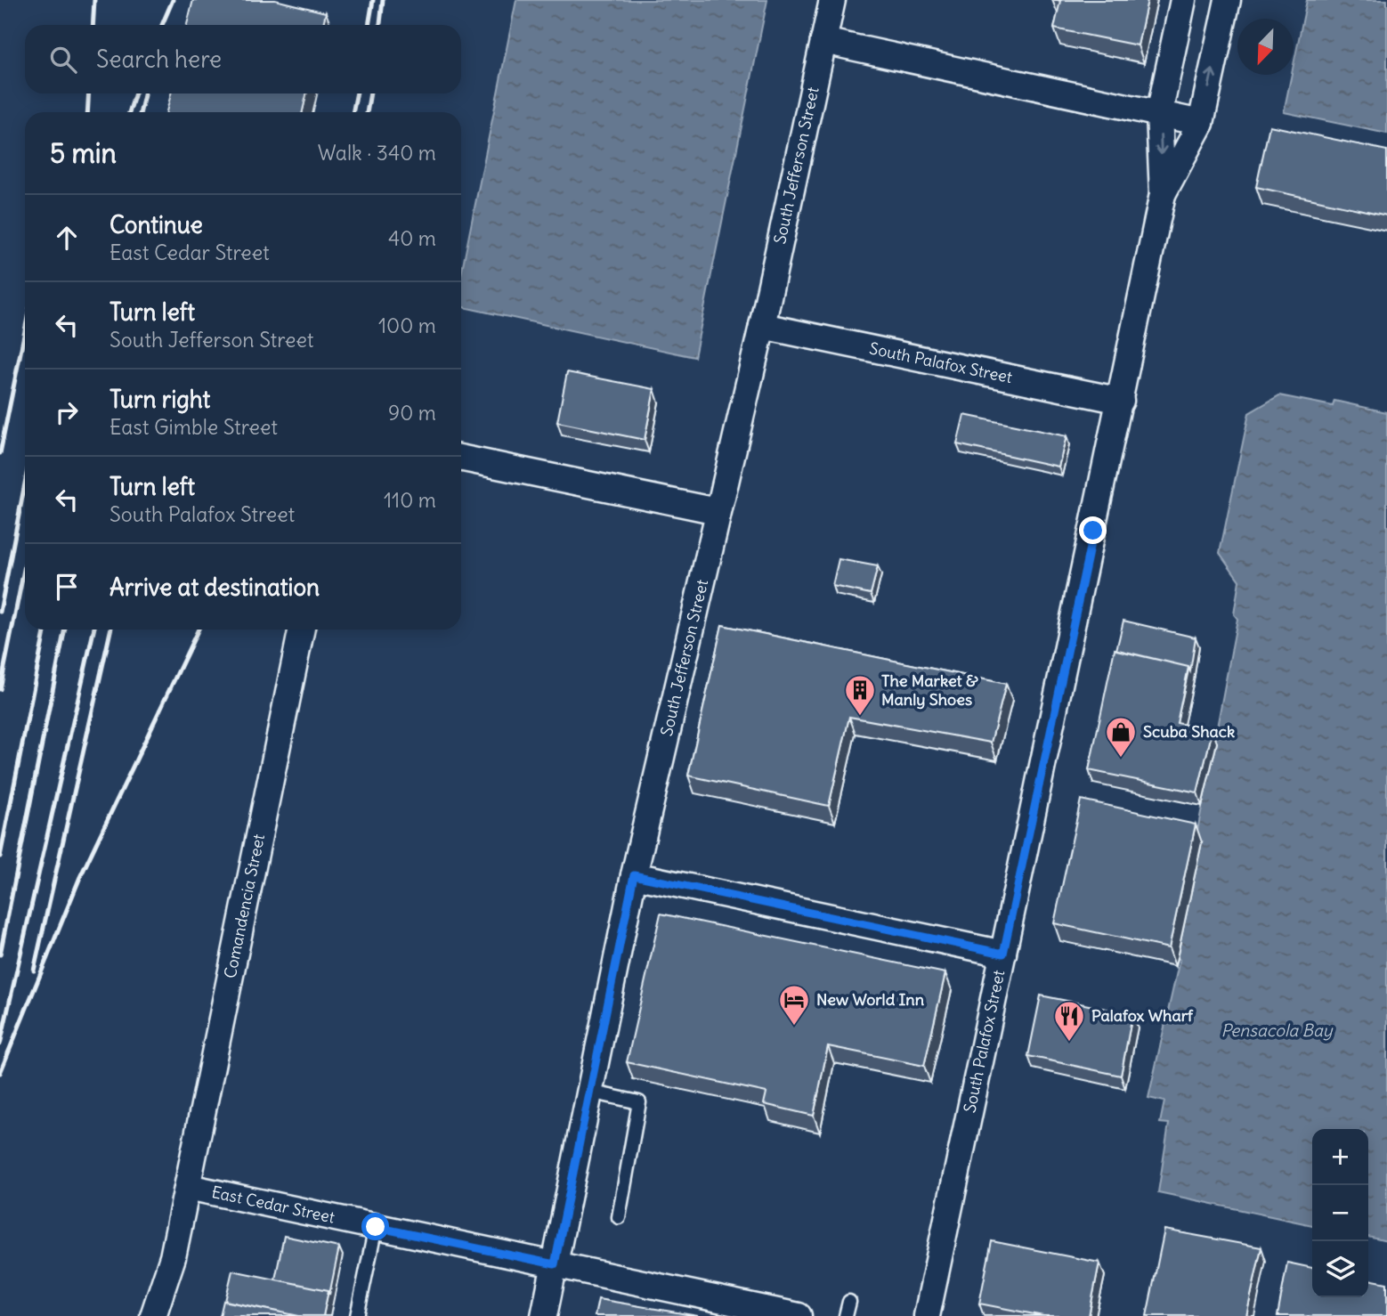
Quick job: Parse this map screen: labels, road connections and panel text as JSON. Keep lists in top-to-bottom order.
{
  "streets": {
    "street": [
      "South Jefferson Street",
      "South Palafox Street",
      "Comandencia Street",
      "East Cedar Street"
    ]
  },
  "crossings": [
    ["South Jefferson Street", "South Palafox Street"],
    ["South Jefferson Street", "East Cedar Street"],
    ["Comandencia Street", "East Cedar Street"]
  ],
  "water": ["Pensacola Bay"],
  "places": {
    "building": ["The Market & Manly Shoes"],
    "shop": ["Scuba Shack"],
    "hotel": ["New World Inn"],
    "restaurant": ["Palafox Wharf"]
  },
  "north": "bottom left",
  "page": {
    "search": "Search here",
    "heading": ["5 min", "Walk · 340 m"],
    "list": [
      ["Continue", "East Cedar Street", "40 m"],
      ["Turn left", "South Jefferson Street", "100 m"],
      ["Turn right", "East Gimble Street", "90 m"],
      ["Turn left", "South Palafox Street", "110 m"],
      "Arrive at destination"
    ],
    "map_buttons": ["+", "−"]
  }
}
